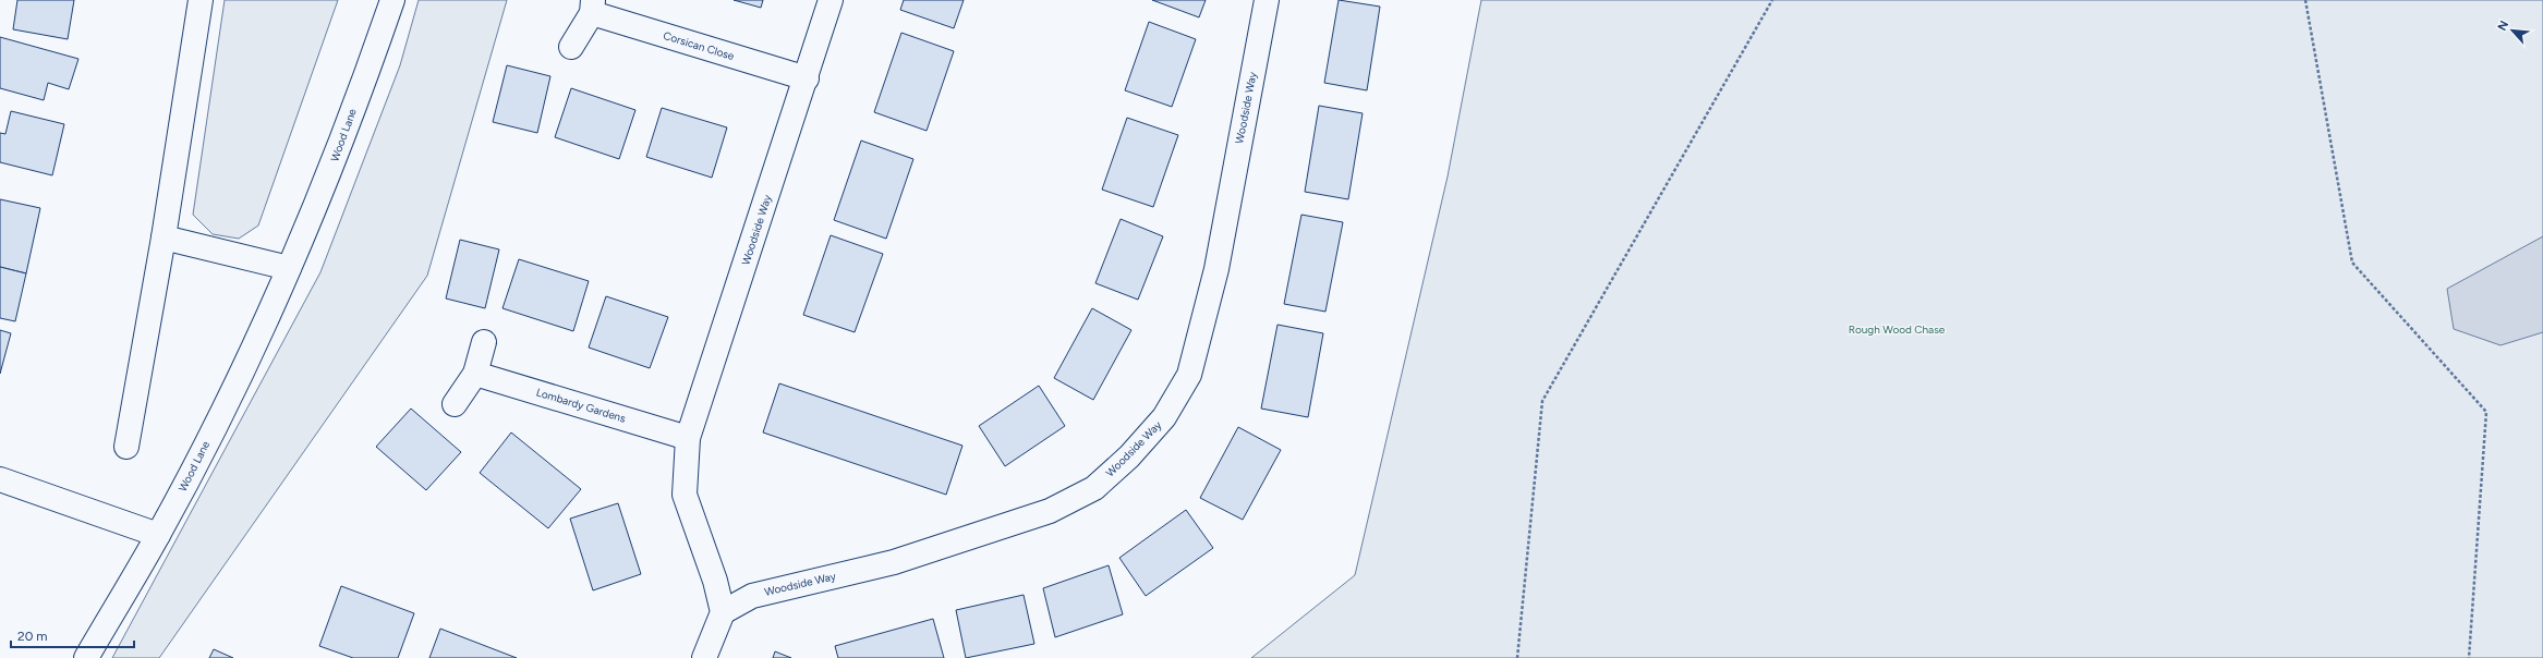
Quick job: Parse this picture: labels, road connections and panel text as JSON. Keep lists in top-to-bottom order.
{
  "streets": {
    "street": [
      "Corsican Close",
      "Woodside Way",
      "Wood Lane",
      "Lombardy Gardens"
    ]
  },
  "crossings": [
    ["Corsican Close", "Woodside Way"],
    ["Woodside Way", "Lombardy Gardens"]
  ],
  "parks": ["Rough Wood Chase"],
  "scale_bar": "20 m",
  "north": "top left"
}
